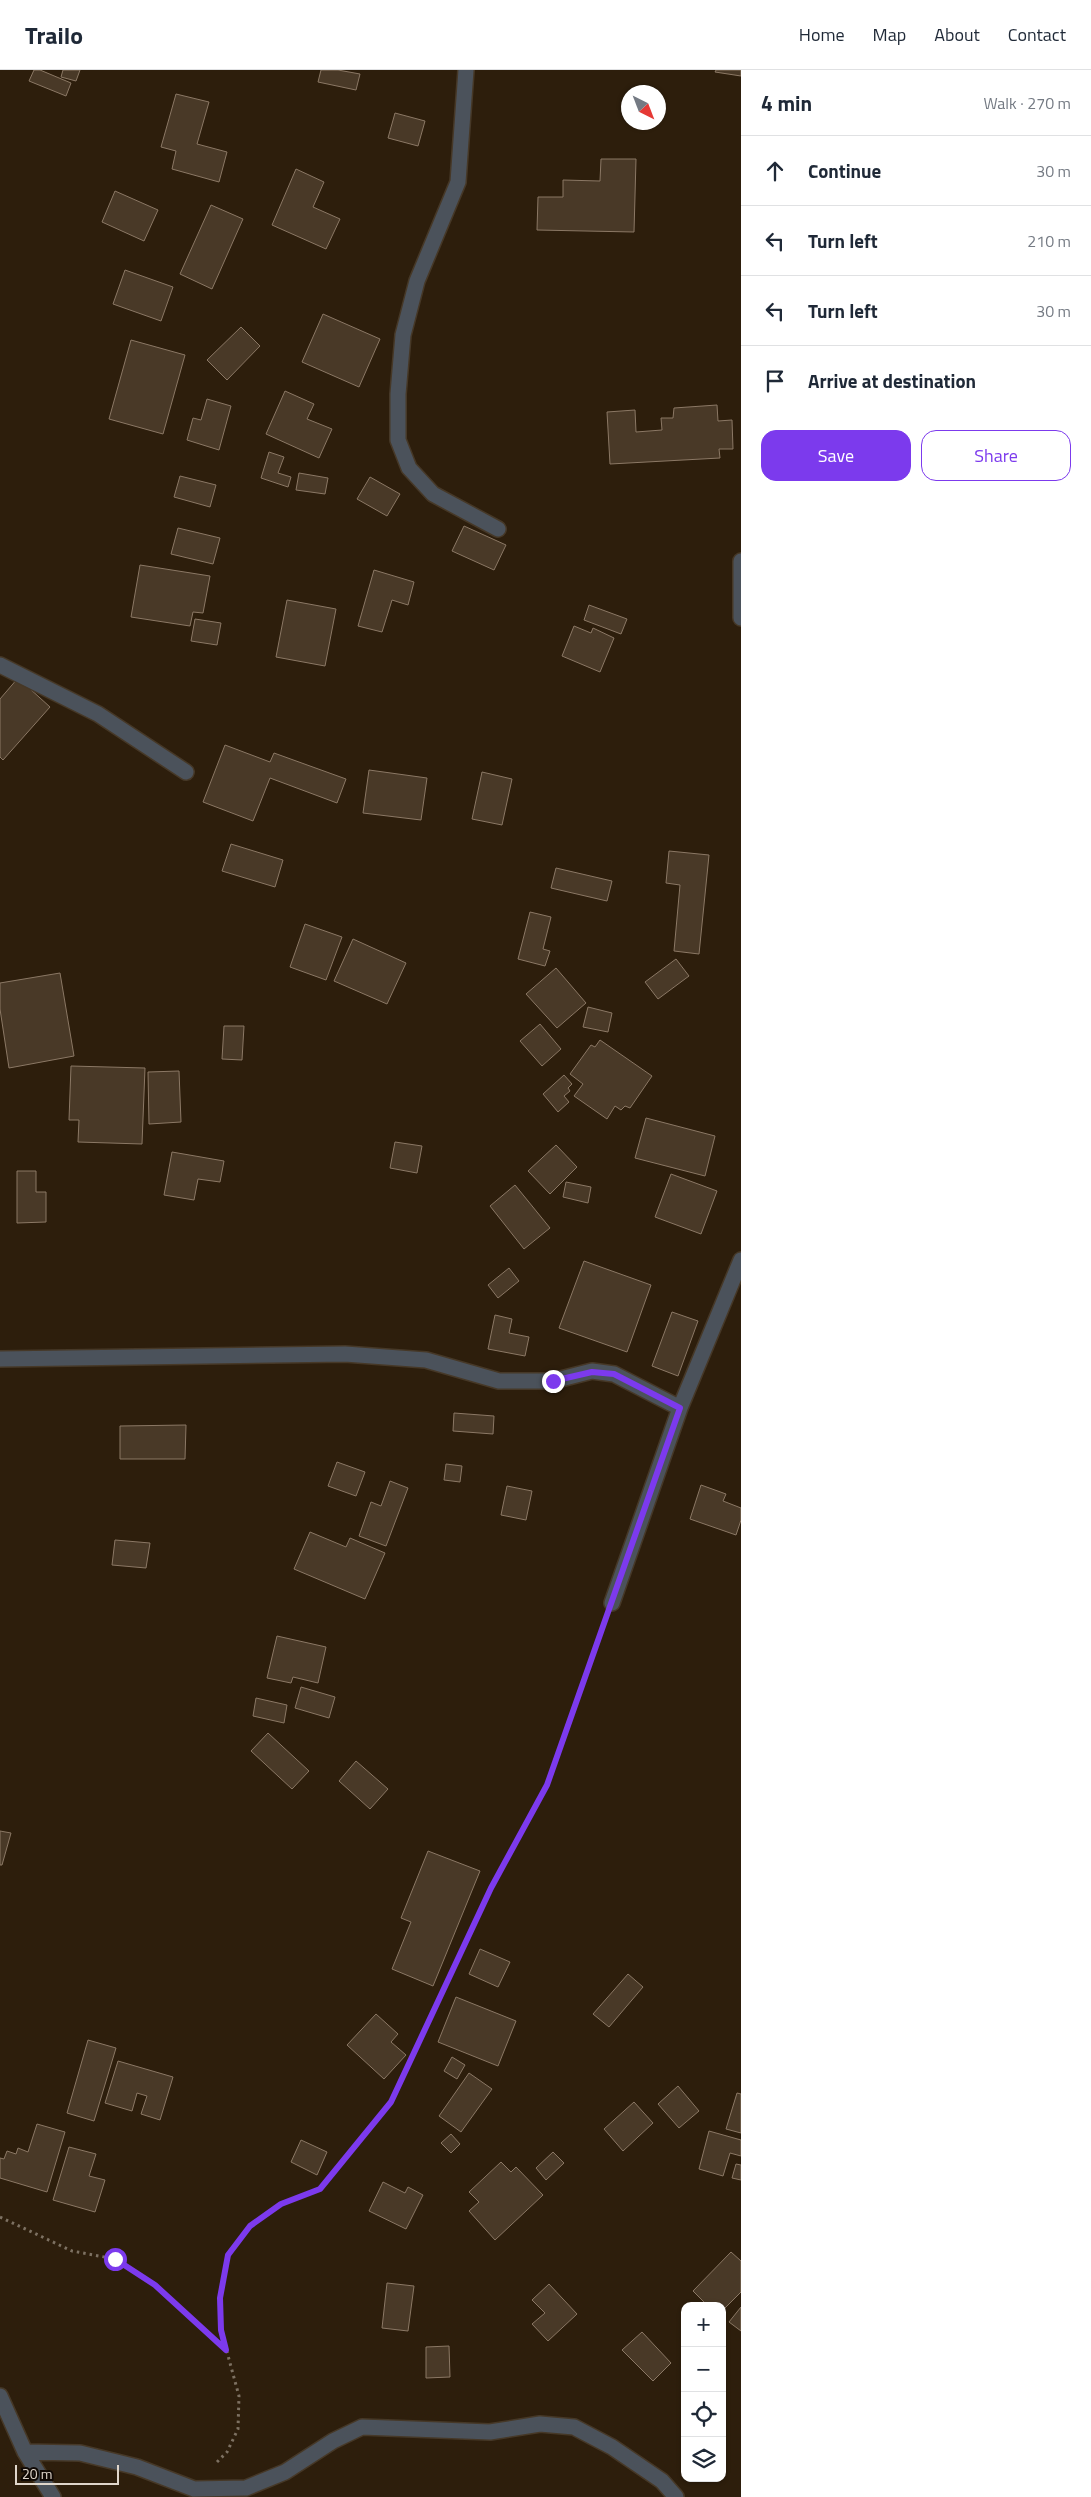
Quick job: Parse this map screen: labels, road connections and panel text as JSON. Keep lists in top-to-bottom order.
{
  "scale_bar": "20 m",
  "north": "bottom right",
  "page": {
    "header": "Trailo",
    "nav": [
      "Home",
      "Map",
      "About",
      "Contact"
    ],
    "heading": ["4 min", "Walk · 270 m"],
    "list": [
      ["Continue", "30 m"],
      ["Turn left", "210 m"],
      ["Turn left", "30 m"],
      "Arrive at destination"
    ],
    "buttons": ["Save", "Share"],
    "map_buttons": ["+", "−"],
    "scale": "20 m"
  }
}
